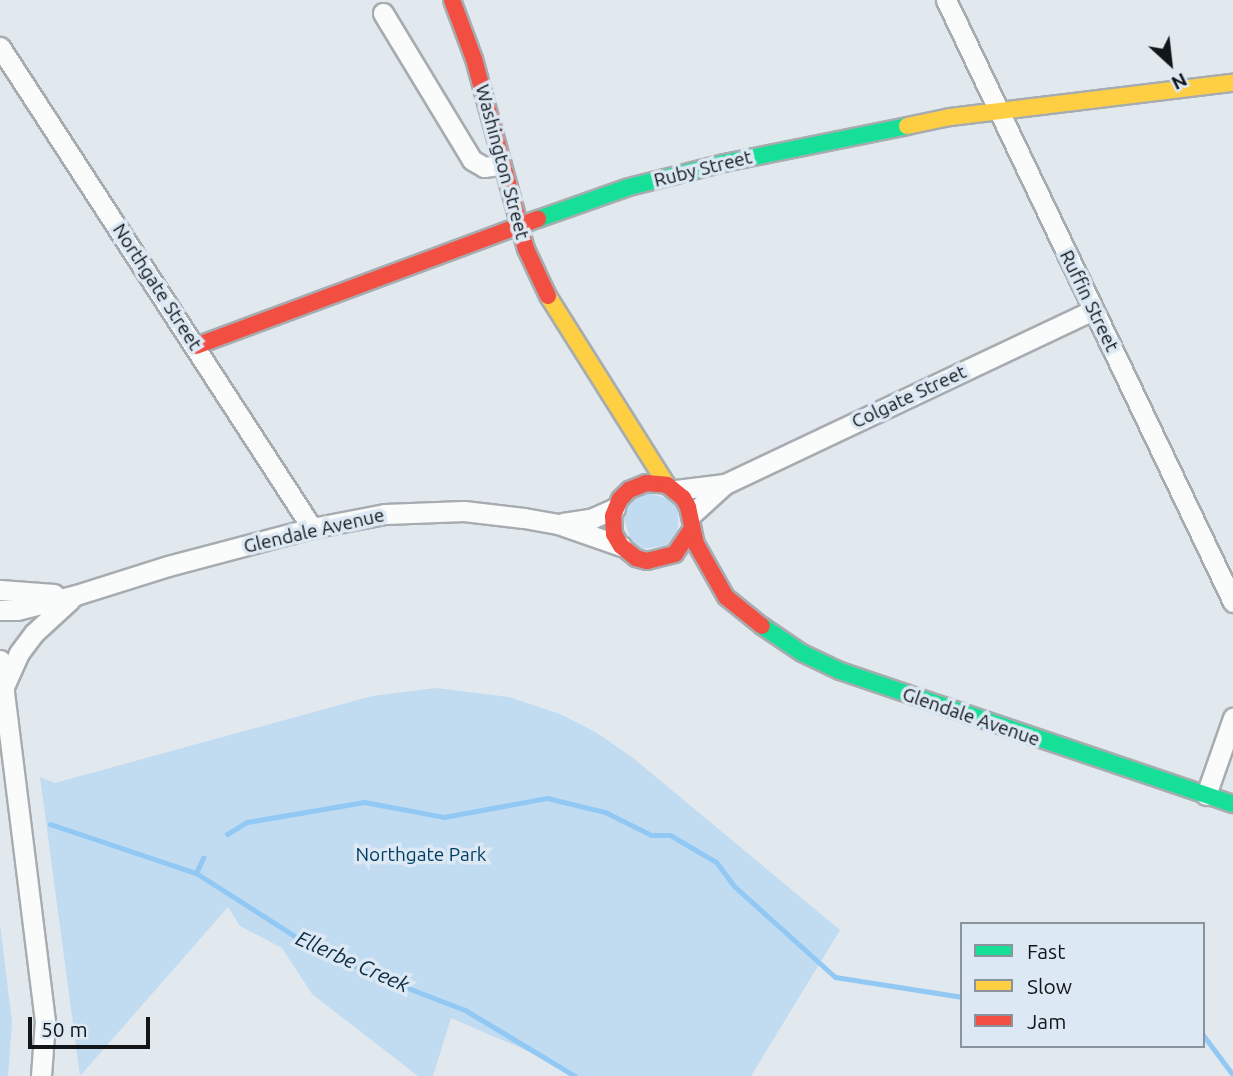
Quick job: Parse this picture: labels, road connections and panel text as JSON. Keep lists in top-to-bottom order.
{
  "streets": {
    "street": [
      "Washington Street",
      "Ruby Street",
      "Northgate Street",
      "Ruffin Street",
      "Colgate Street",
      "Glendale Avenue"
    ]
  },
  "crossings": [
    ["Washington Street", "Ruby Street"],
    ["Washington Street", "Colgate Street"],
    ["Washington Street", "Glendale Avenue"],
    ["Ruby Street", "Northgate Street"],
    ["Ruby Street", "Ruffin Street"],
    ["Northgate Street", "Glendale Avenue"],
    ["Ruffin Street", "Colgate Street"],
    ["Colgate Street", "Glendale Avenue"]
  ],
  "water": ["Ellerbe Creek"],
  "parks": ["Northgate Park"],
  "legend": ["Fast", "Slow", "Jam"],
  "scale_bar": "50 m",
  "north": "bottom right"
}
